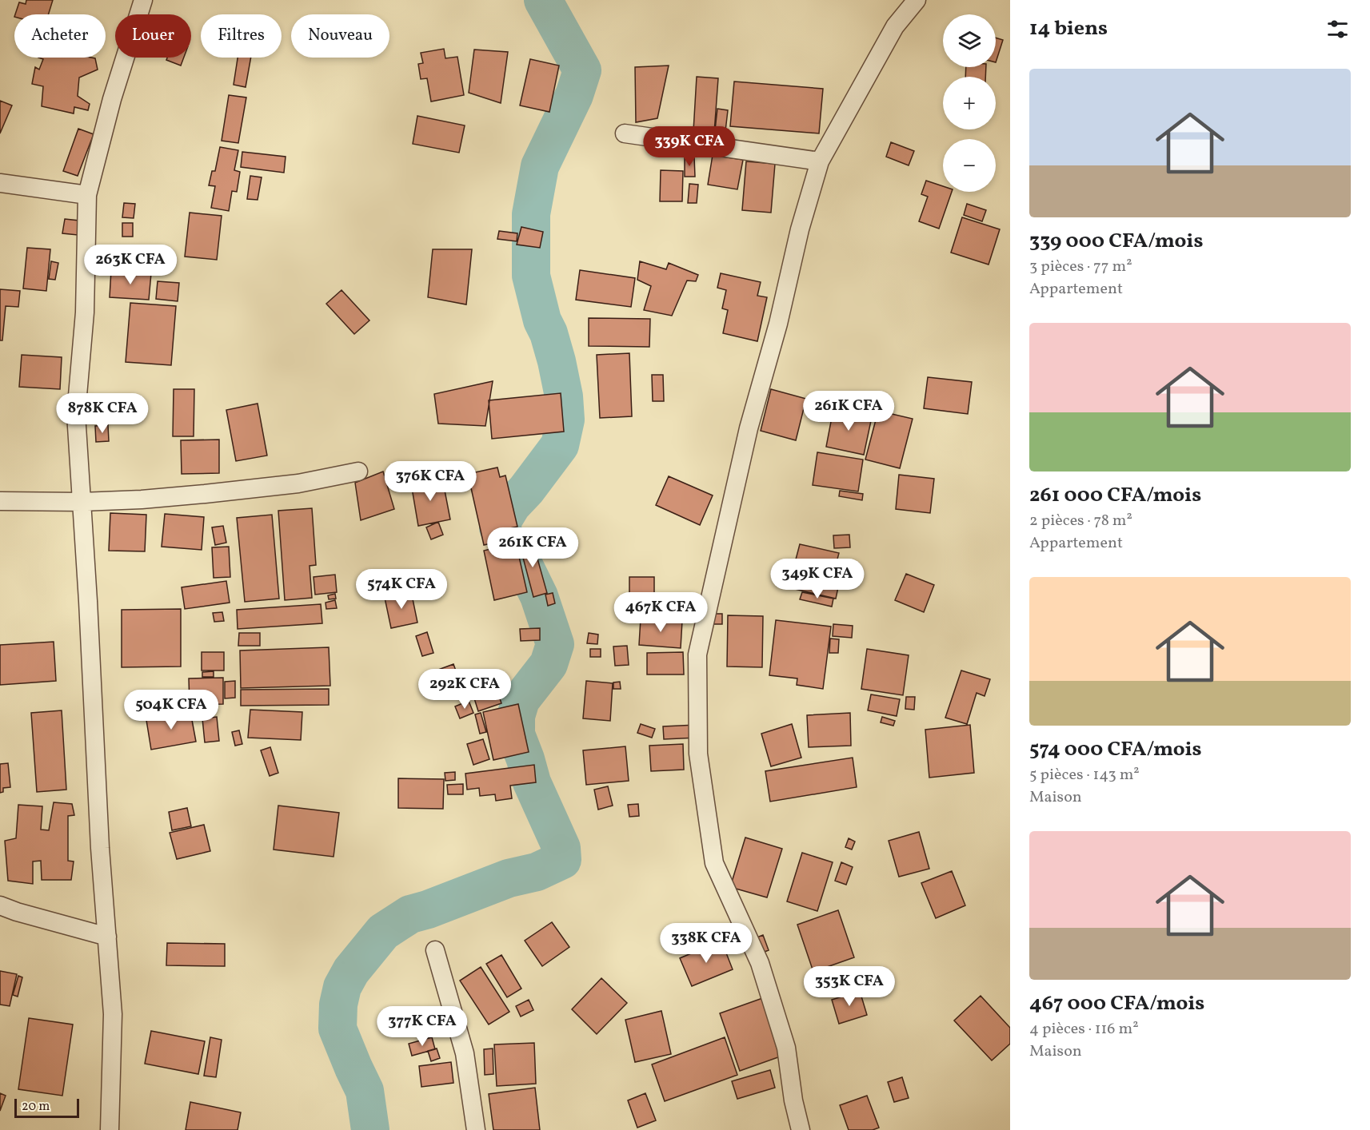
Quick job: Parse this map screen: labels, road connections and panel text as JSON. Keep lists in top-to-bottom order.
{
  "scale_bar": "20 m",
  "page": {
    "heading": "14 biens",
    "map_buttons": ["+", "−"],
    "chip": [
      "Acheter",
      "Louer",
      "Filtres",
      "Nouveau"
    ],
    "list": [
      {
        "name": "339 000 CFA/mois",
        "note": "3 pièces · 77 m² · Appartement"
      },
      {
        "name": "261 000 CFA/mois",
        "note": "2 pièces · 78 m² · Appartement"
      },
      {
        "name": "574 000 CFA/mois",
        "note": "5 pièces · 143 m² · Maison"
      },
      {
        "name": "467 000 CFA/mois",
        "note": "4 pièces · 116 m² · Maison"
      }
    ],
    "price": [
      "339K CFA",
      "263K CFA",
      "261K CFA",
      "878K CFA",
      "376K CFA",
      "261K CFA",
      "349K CFA",
      "574K CFA",
      "467K CFA",
      "292K CFA",
      "504K CFA",
      "338K CFA",
      "353K CFA",
      "377K CFA"
    ],
    "scale": "20 m"
  }
}
